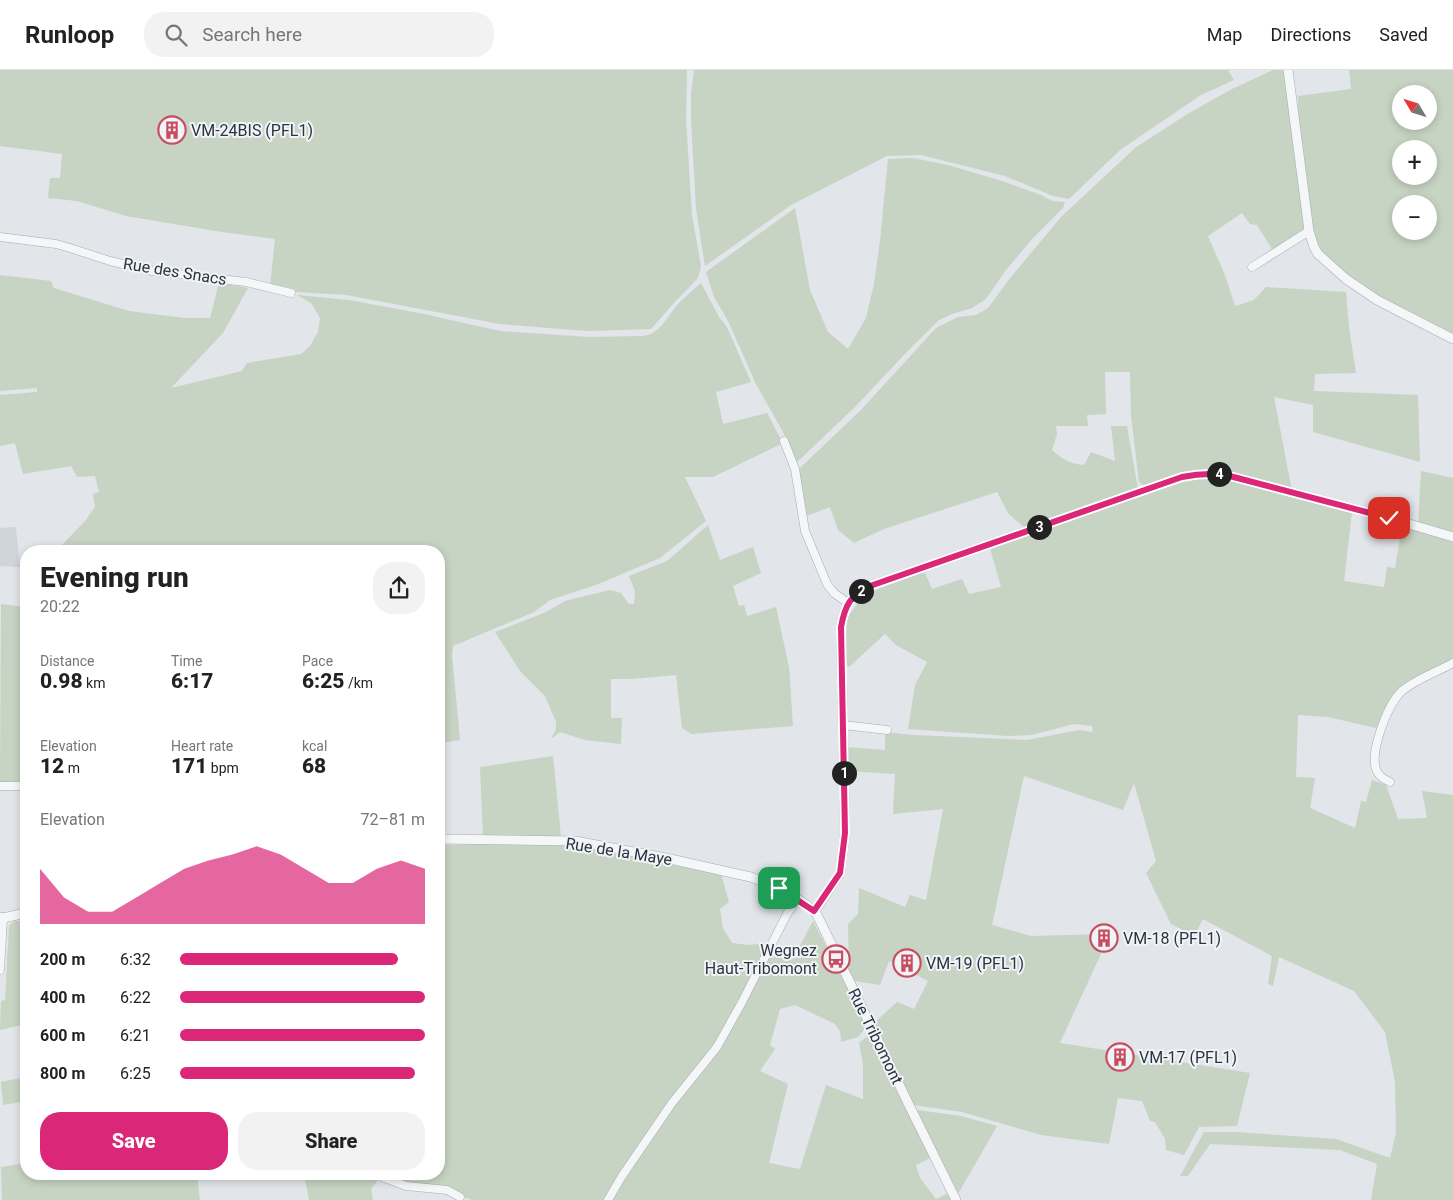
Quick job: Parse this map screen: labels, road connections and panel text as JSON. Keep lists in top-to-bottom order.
{
  "streets": {
    "street": ["Rue des Snacs", "Rue de la Maye", "Rue Tribomont"]
  },
  "crossings": [
    ["Rue de la Maye", "Rue Tribomont"]
  ],
  "places": {
    "building": [
      "VM-24BIS (PFL1)",
      "VM-18 (PFL1)",
      "VM-19 (PFL1)",
      "VM-17 (PFL1)"
    ],
    "bus stop": ["Wegnez Haut-Tribomont"]
  },
  "north": "top left",
  "page": {
    "header": "Runloop",
    "search": "Search here",
    "nav": ["Map", "Directions", "Saved"],
    "map_buttons": ["+", "−"],
    "pins": [
      "4",
      "3",
      "2",
      "1"
    ],
    "heading": ["Evening run", "20:22"],
    "stats": [
      ["Distance", "0.98 km"],
      ["Time", "6:17"],
      ["Pace", "6:25 /km"],
      ["Elevation", "12 m"],
      ["Heart rate", "171 bpm"],
      ["kcal", "68"]
    ],
    "chart": ["Elevation", "72–81 m"],
    "list": [
      {
        "name": "200 m",
        "note": "6:32"
      },
      {
        "name": "400 m",
        "note": "6:22"
      },
      {
        "name": "600 m",
        "note": "6:21"
      },
      {
        "name": "800 m",
        "note": "6:25"
      }
    ],
    "buttons": ["Save", "Share"]
  }
}
